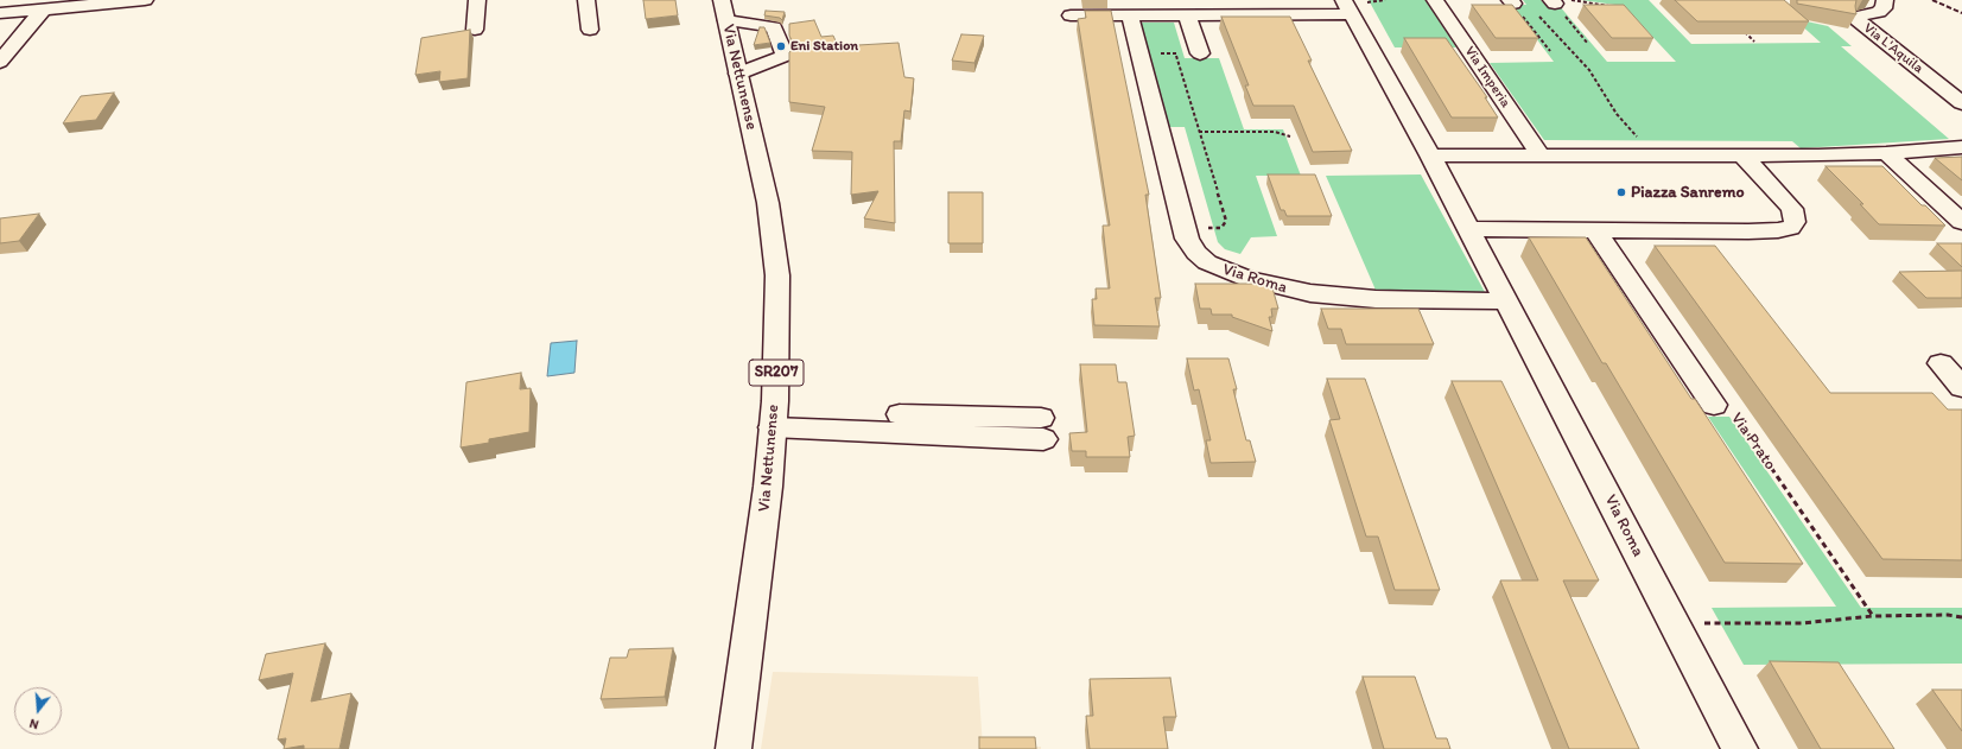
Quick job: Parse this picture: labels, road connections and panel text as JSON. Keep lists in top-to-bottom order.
{
  "streets": {
    "street": [
      "Via L'Aquila",
      "Via Nettunense",
      "Via Imperia",
      "Via Roma",
      "SR207",
      "Via Prato"
    ]
  },
  "places": ["Eni Station", "Piazza Sanremo"],
  "north": "bottom"
}
